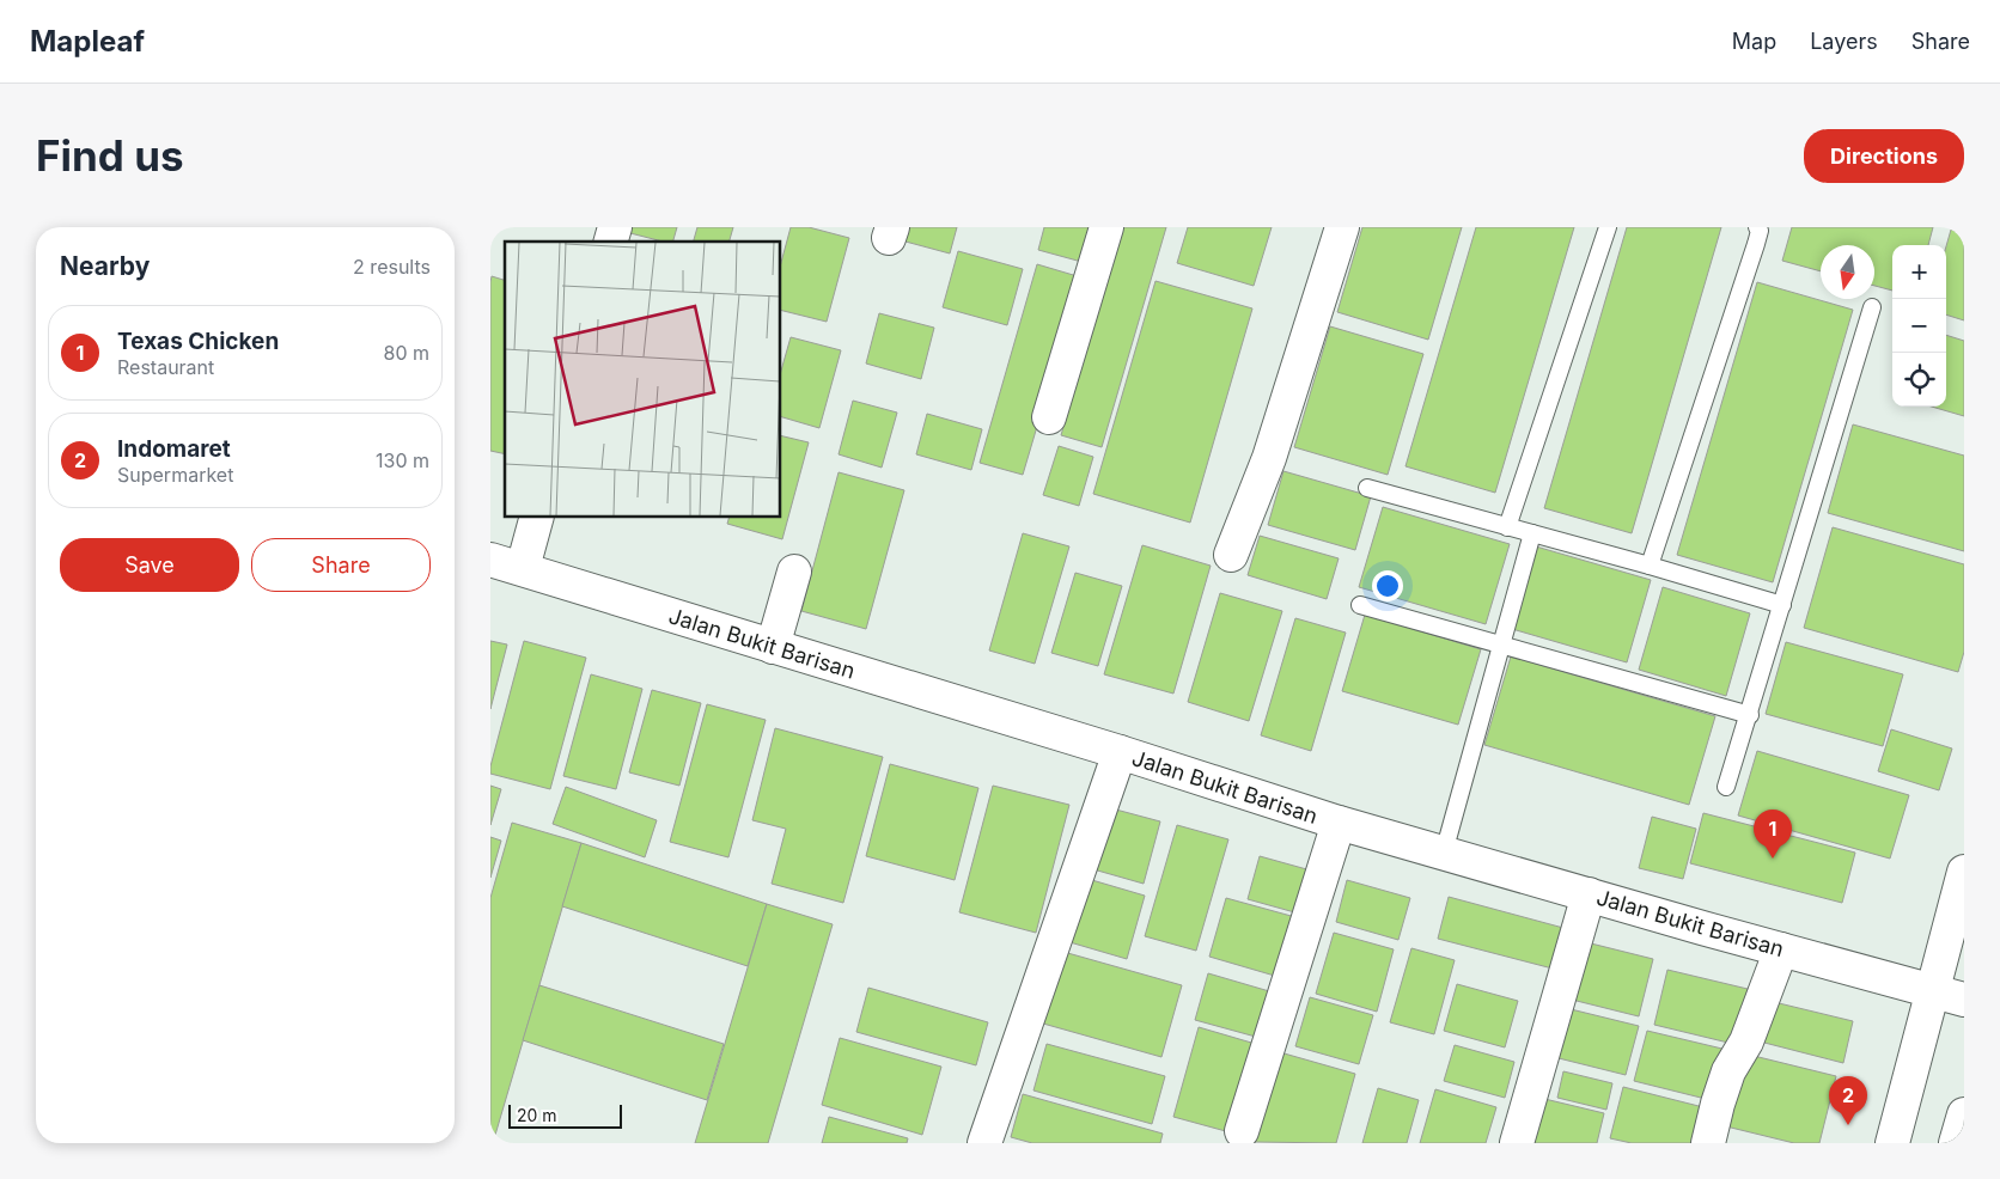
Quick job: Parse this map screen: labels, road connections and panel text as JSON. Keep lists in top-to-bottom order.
{
  "streets": {
    "street": ["Jalan Bukit Barisan"]
  },
  "scale_bar": "20 m",
  "north": "bottom",
  "page": {
    "header": "Mapleaf",
    "nav": ["Map", "Layers", "Share"],
    "buttons": [
      "Directions",
      ["Save", "Share"]
    ],
    "title": "Find us",
    "heading": ["Nearby", "2 results"],
    "map_buttons": ["+", "−"],
    "list": [
      {
        "mark": "1",
        "name": "Texas Chicken",
        "note": "Restaurant",
        "value": "80 m"
      },
      {
        "mark": "2",
        "name": "Indomaret",
        "note": "Supermarket",
        "value": "130 m"
      }
    ],
    "pins": ["1", "2"],
    "scale": "20 m"
  }
}
